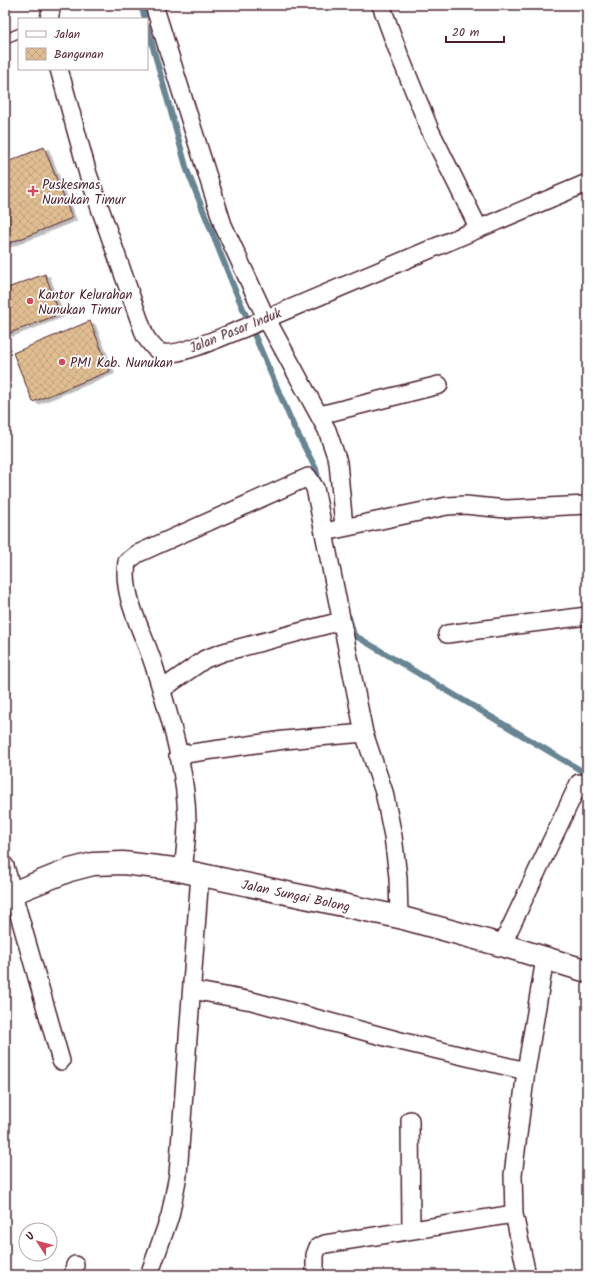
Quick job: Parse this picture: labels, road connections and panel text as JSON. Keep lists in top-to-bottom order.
{
  "streets": {
    "street": ["Jalan Pasar Induk", "Jalan Sungai Bolong"]
  },
  "places": {
    "health": ["Puskesmas Nunukan Timur"],
    "other": ["Kantor Kelurahan Nunukan Timur", "PMI Kab. Nunukan"]
  },
  "legend": ["Jalan", "Bangunan"],
  "scale_bar": "20 m",
  "north": "top left"
}
